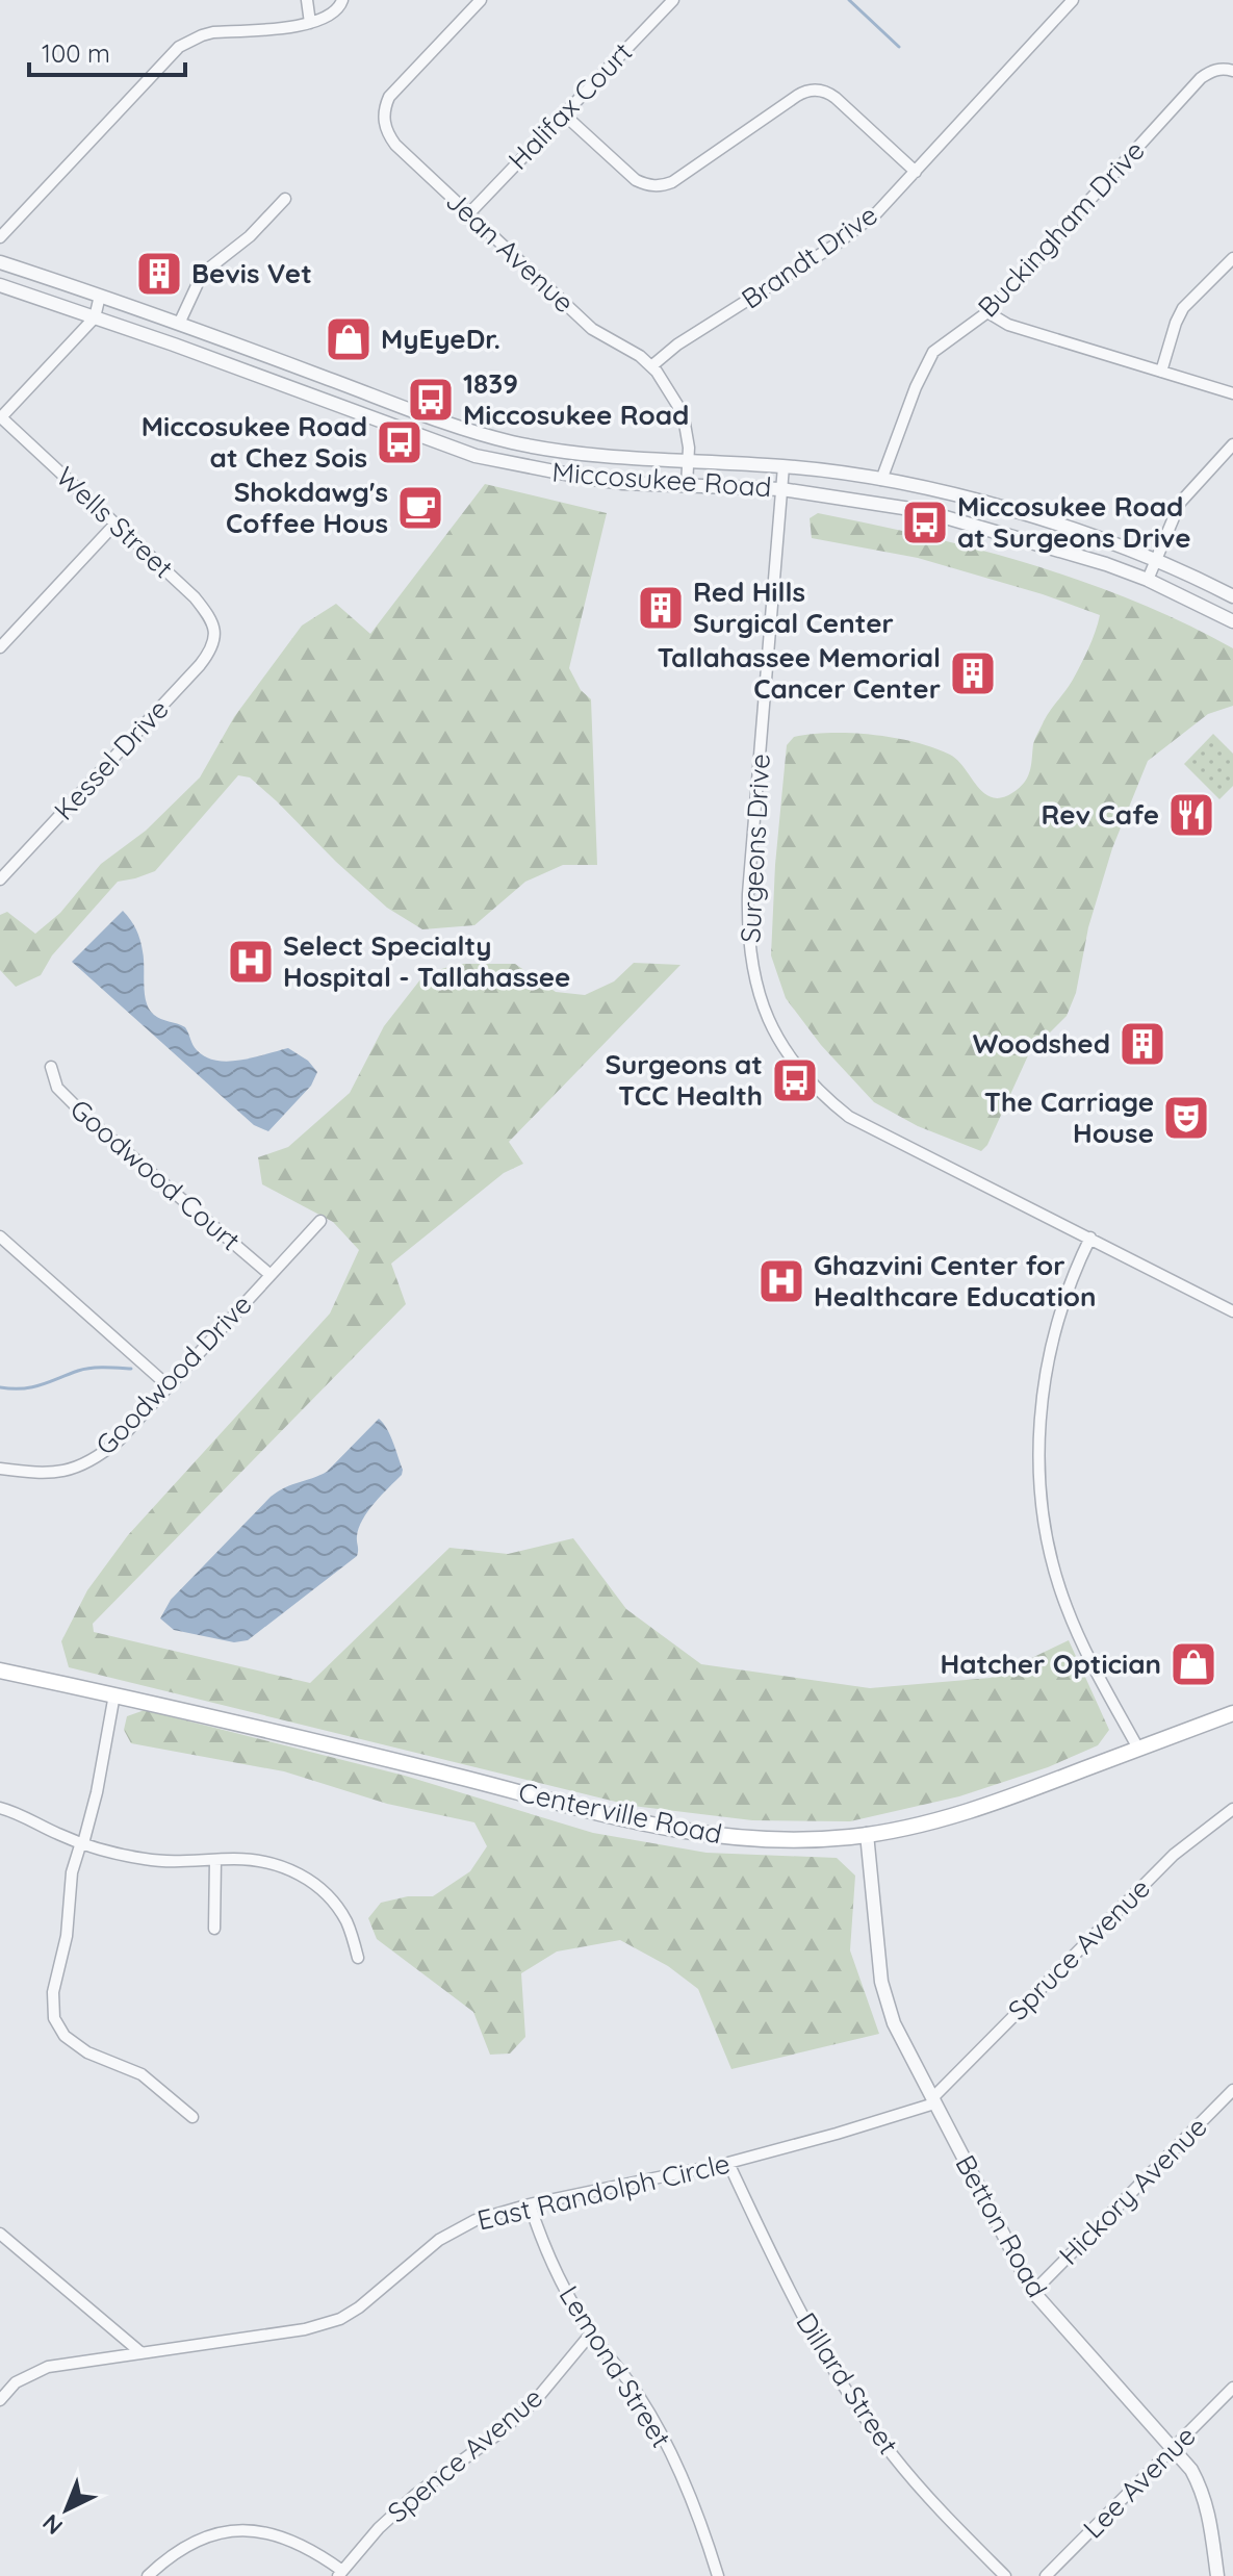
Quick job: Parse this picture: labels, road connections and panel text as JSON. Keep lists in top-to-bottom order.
{
  "streets": {
    "main road": ["Centerville Road"],
    "street": [
      "Halifax Court",
      "Buckingham Drive",
      "Jean Avenue",
      "Brandt Drive",
      "Miccosukee Road",
      "Wells Street",
      "Kessel Drive",
      "Surgeons Drive",
      "Goodwood Court",
      "Goodwood Drive",
      "Spruce Avenue",
      "Hickory Avenue",
      "East Randolph Circle",
      "Betton Road",
      "Lemond Street",
      "Dillard Street",
      "Spence Avenue",
      "Lee Avenue"
    ]
  },
  "crossings": [
    ["Halifax Court", "Jean Avenue"],
    ["Buckingham Drive", "Miccosukee Road"],
    ["Jean Avenue", "Brandt Drive"],
    ["Miccosukee Road", "Surgeons Drive"],
    ["Wells Street", "Kessel Drive"],
    ["Goodwood Court", "Goodwood Drive"],
    ["Centerville Road", "Betton Road"],
    ["Spruce Avenue", "East Randolph Circle"],
    ["Spruce Avenue", "Betton Road"],
    ["Hickory Avenue", "Betton Road"],
    ["East Randolph Circle", "Betton Road"],
    ["East Randolph Circle", "Lemond Street"],
    ["East Randolph Circle", "Dillard Street"],
    ["Betton Road", "Lee Avenue"],
    ["Lemond Street", "Spence Avenue"]
  ],
  "places": {
    "building": [
      "Bevis Vet",
      "Red Hills Surgical Center",
      "Tallahassee Memorial Cancer Center",
      "Woodshed"
    ],
    "shop": ["MyEyeDr.", "Hatcher Optician"],
    "bus stop": [
      "1839 Miccosukee Road",
      "Miccosukee Road at Chez Sois",
      "Miccosukee Road at Surgeons Drive",
      "Surgeons at TCC Health"
    ],
    "cafe": ["Shokdawg's Coffee Hous"],
    "restaurant": ["Rev Cafe"],
    "hospital": ["Select Specialty Hospital - Tallahassee", "Ghazvini Center for Healthcare Education"],
    "theatre": ["The Carriage House"]
  },
  "scale_bar": "100 m",
  "north": "bottom left"
}
